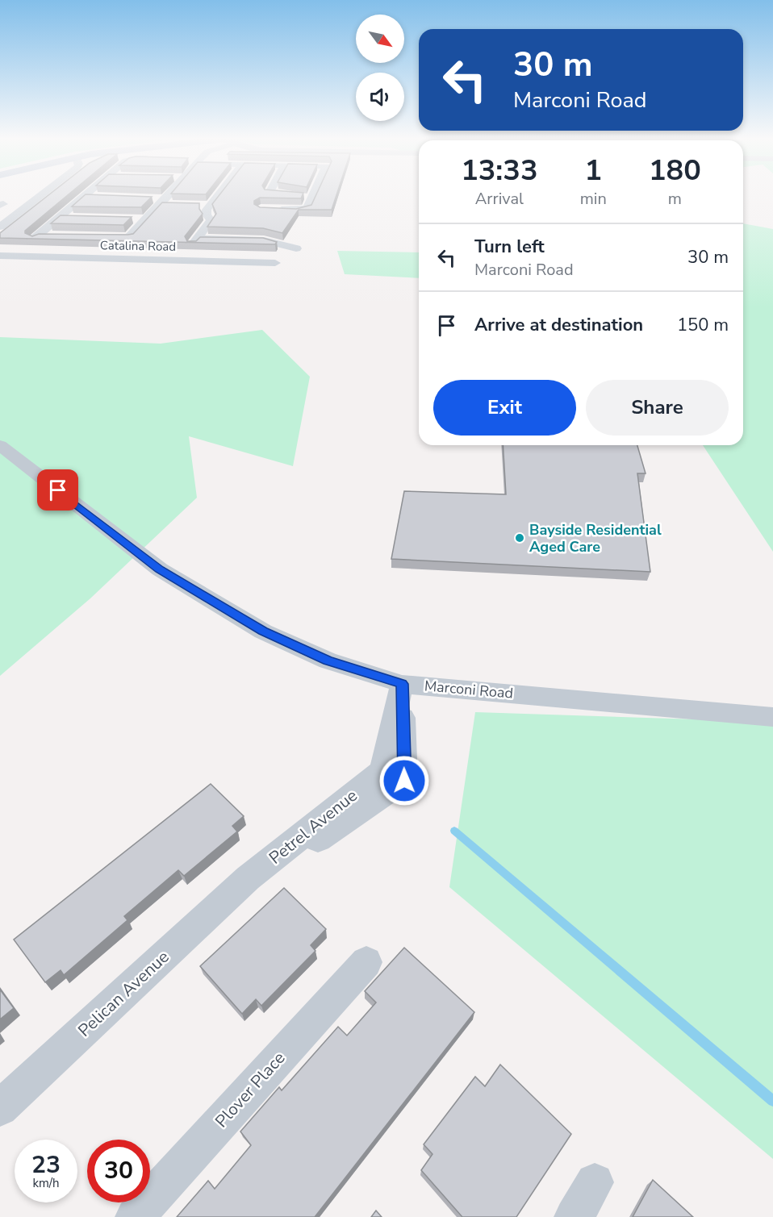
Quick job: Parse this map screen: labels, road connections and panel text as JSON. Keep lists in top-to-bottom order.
{
  "streets": {
    "street": [
      "Catalina Road",
      "Marconi Road",
      "Petrel Avenue",
      "Pelican Avenue",
      "Plover Place"
    ]
  },
  "crossings": [
    ["Marconi Road", "Petrel Avenue"],
    ["Petrel Avenue", "Pelican Avenue"]
  ],
  "places": ["Bayside Residential Aged Care"],
  "north": "bottom right",
  "page": {
    "turn": ["30 m", "Marconi Road"],
    "eta": [
      "13:33",
      "Arrival",
      "1",
      "min",
      "180",
      "m"
    ],
    "list": [
      {
        "name": "Turn left",
        "note": "Marconi Road",
        "value": "30 m"
      },
      {
        "name": "Arrive at destination",
        "value": "150 m"
      }
    ],
    "buttons": ["Exit", "Share"],
    "speed": "23 km/h",
    "limit": "30"
  }
}
